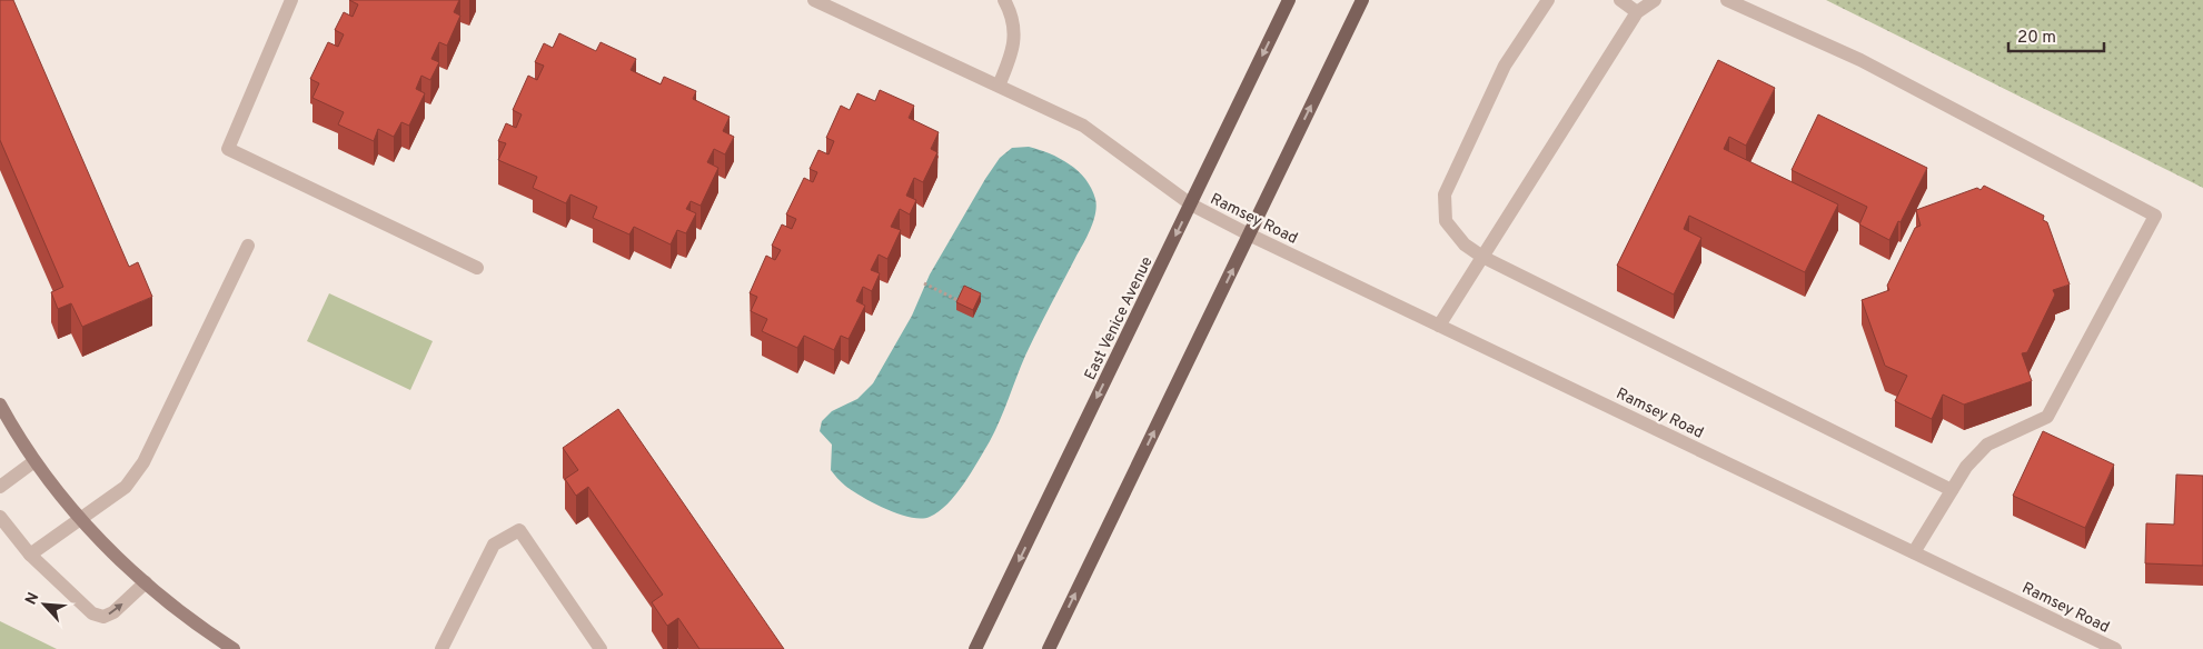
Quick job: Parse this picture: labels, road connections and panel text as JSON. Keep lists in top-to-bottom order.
{
  "streets": {
    "main road": ["East Venice Avenue"],
    "street": ["Ramsey Road"]
  },
  "crossings": [
    ["Ramsey Road", "East Venice Avenue"]
  ],
  "scale_bar": "20 m",
  "north": "top left"
}
